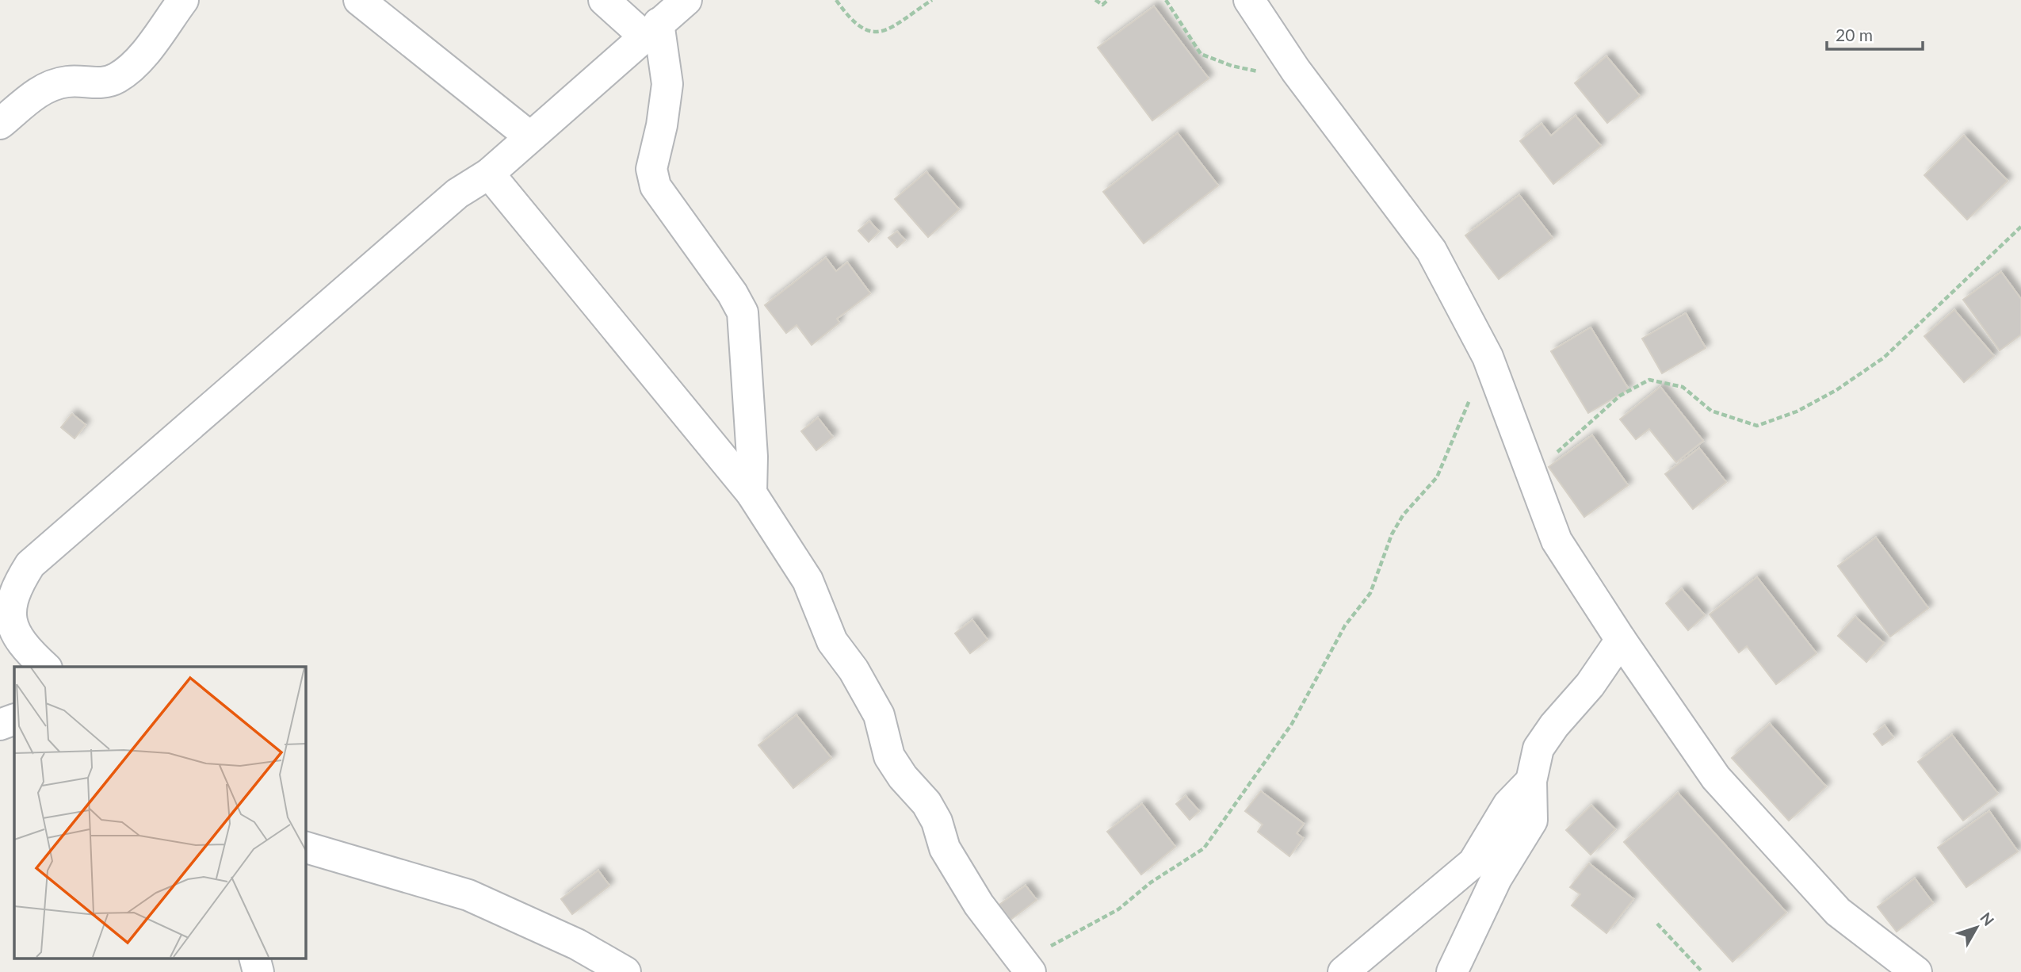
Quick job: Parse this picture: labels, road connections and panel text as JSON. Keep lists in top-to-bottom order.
{
  "scale_bar": "20 m",
  "north": "top right"
}
